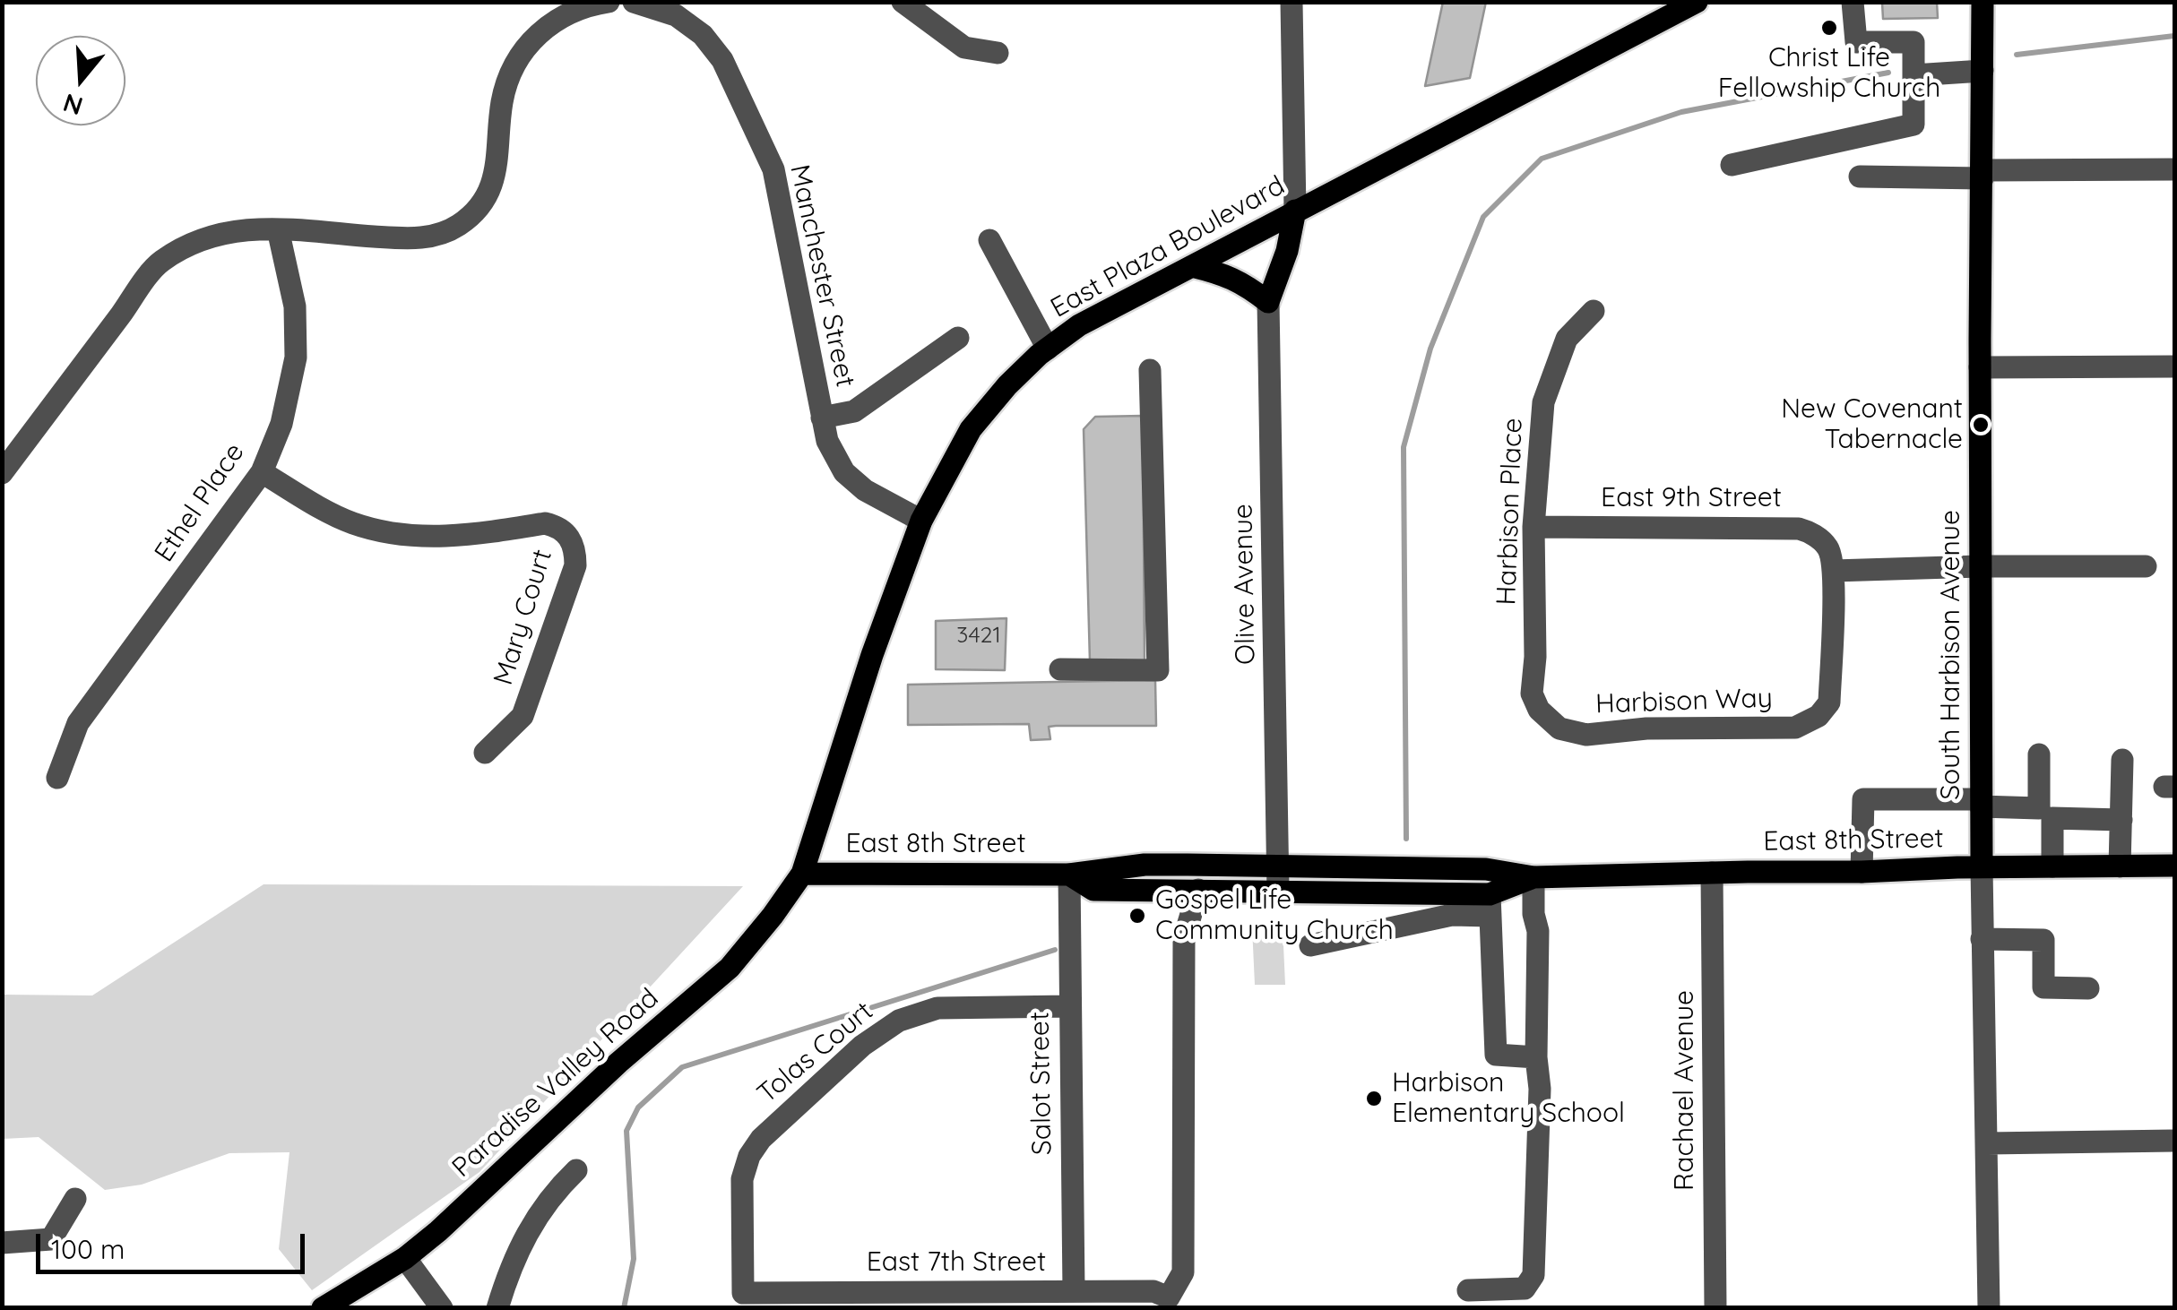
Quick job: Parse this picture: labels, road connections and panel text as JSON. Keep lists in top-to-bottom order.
{
  "streets": {
    "main road": [
      "East Plaza Boulevard",
      "South Harbison Avenue",
      "East 8th Street",
      "Paradise Valley Road"
    ],
    "street": [
      "Manchester Street",
      "East 9th Street",
      "Ethel Place",
      "Harbison Place",
      "Olive Avenue",
      "Mary Court",
      "Harbison Way",
      "Tolas Court",
      "Salot Street",
      "Rachael Avenue",
      "East 7th Street"
    ]
  },
  "crossings": [
    ["East Plaza Boulevard", "Manchester Street"],
    ["East Plaza Boulevard", "East 8th Street"],
    ["East Plaza Boulevard", "Paradise Valley Road"],
    ["East 9th Street", "Harbison Place"],
    ["East 9th Street", "Harbison Way"],
    ["Ethel Place", "Mary Court"],
    ["Harbison Place", "Harbison Way"],
    ["Olive Avenue", "East 8th Street"],
    ["South Harbison Avenue", "East 8th Street"],
    ["East 8th Street", "Paradise Valley Road"],
    ["East 8th Street", "Salot Street"],
    ["East 8th Street", "Rachael Avenue"],
    ["Tolas Court", "Salot Street"],
    ["Tolas Court", "East 7th Street"],
    ["Salot Street", "East 7th Street"]
  ],
  "places": [
    "Christ Life Fellowship Church",
    "New Covenant Tabernacle",
    "Gospel Life Community Church",
    "Harbison Elementary School"
  ],
  "house_numbers": ["3421"],
  "scale_bar": "100 m",
  "north": "bottom"
}
